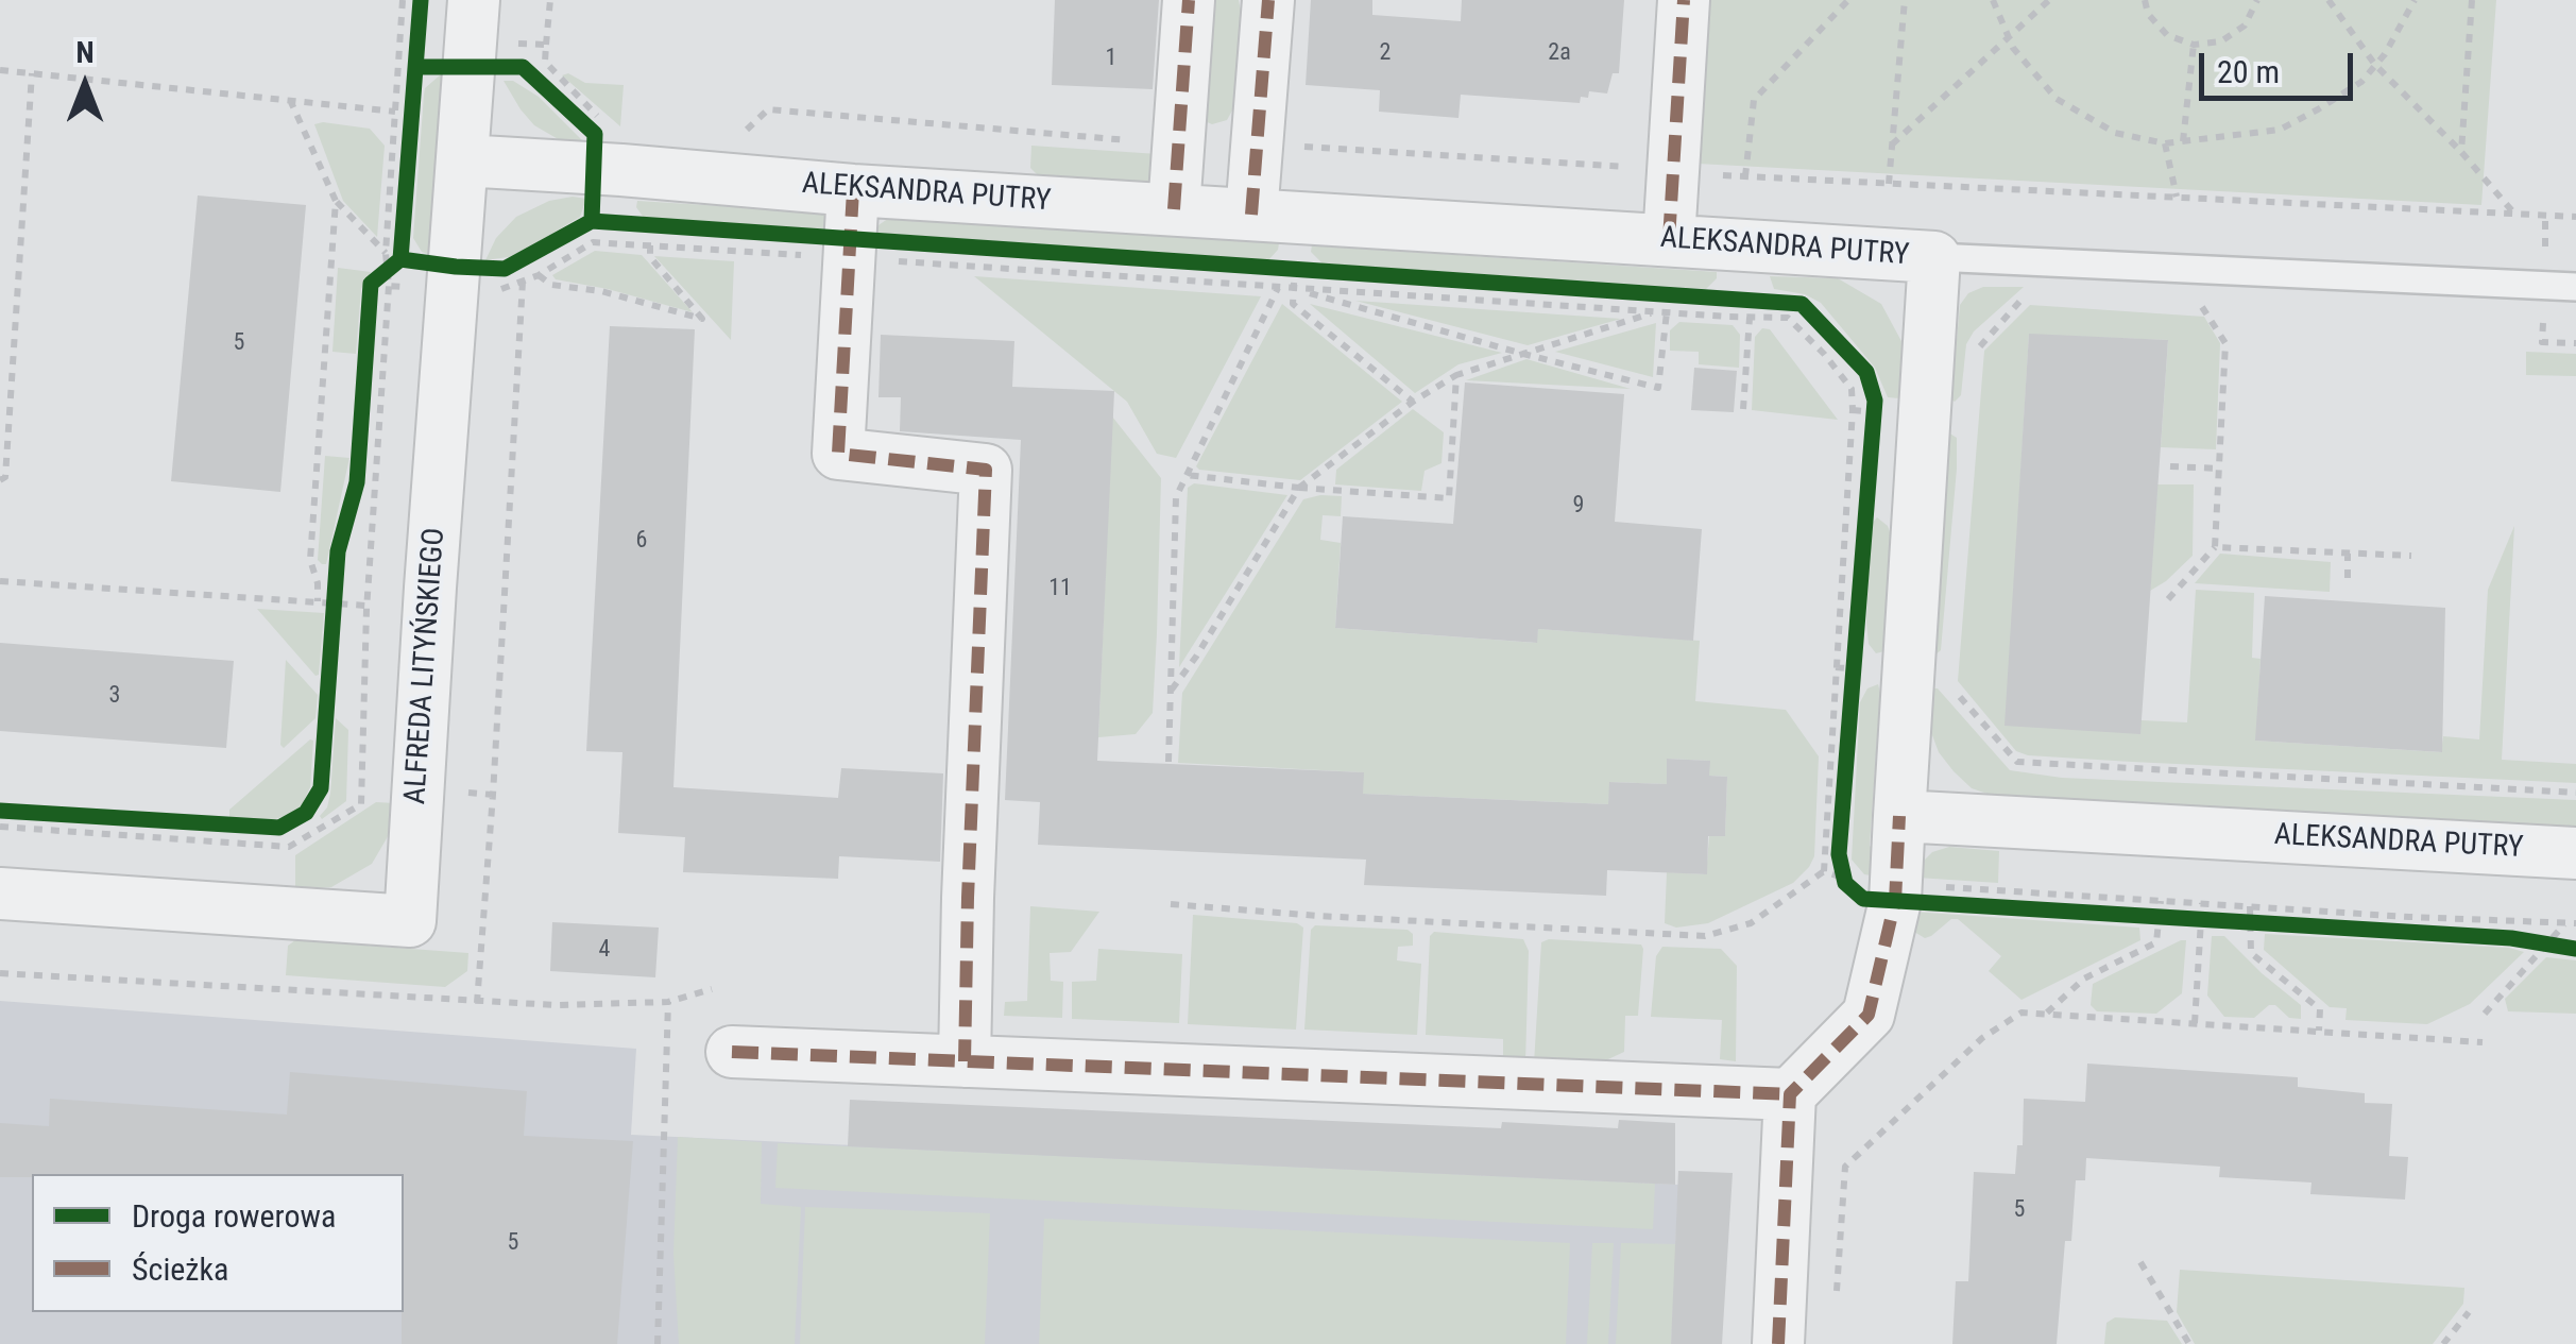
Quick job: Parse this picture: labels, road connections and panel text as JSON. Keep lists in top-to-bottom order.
{
  "streets": {
    "street": ["ALEKSANDRA PUTRY", "ALFREDA LITYŃSKIEGO"]
  },
  "crossings": [
    ["ALEKSANDRA PUTRY", "ALFREDA LITYŃSKIEGO"]
  ],
  "house_numbers": [
    "2",
    "2a",
    "1",
    "5",
    "9",
    "6",
    "11",
    "3",
    "4",
    "5",
    "5"
  ],
  "legend": ["Droga rowerowa", "Ścieżka"],
  "scale_bar": "20 m",
  "north": "top"
}
